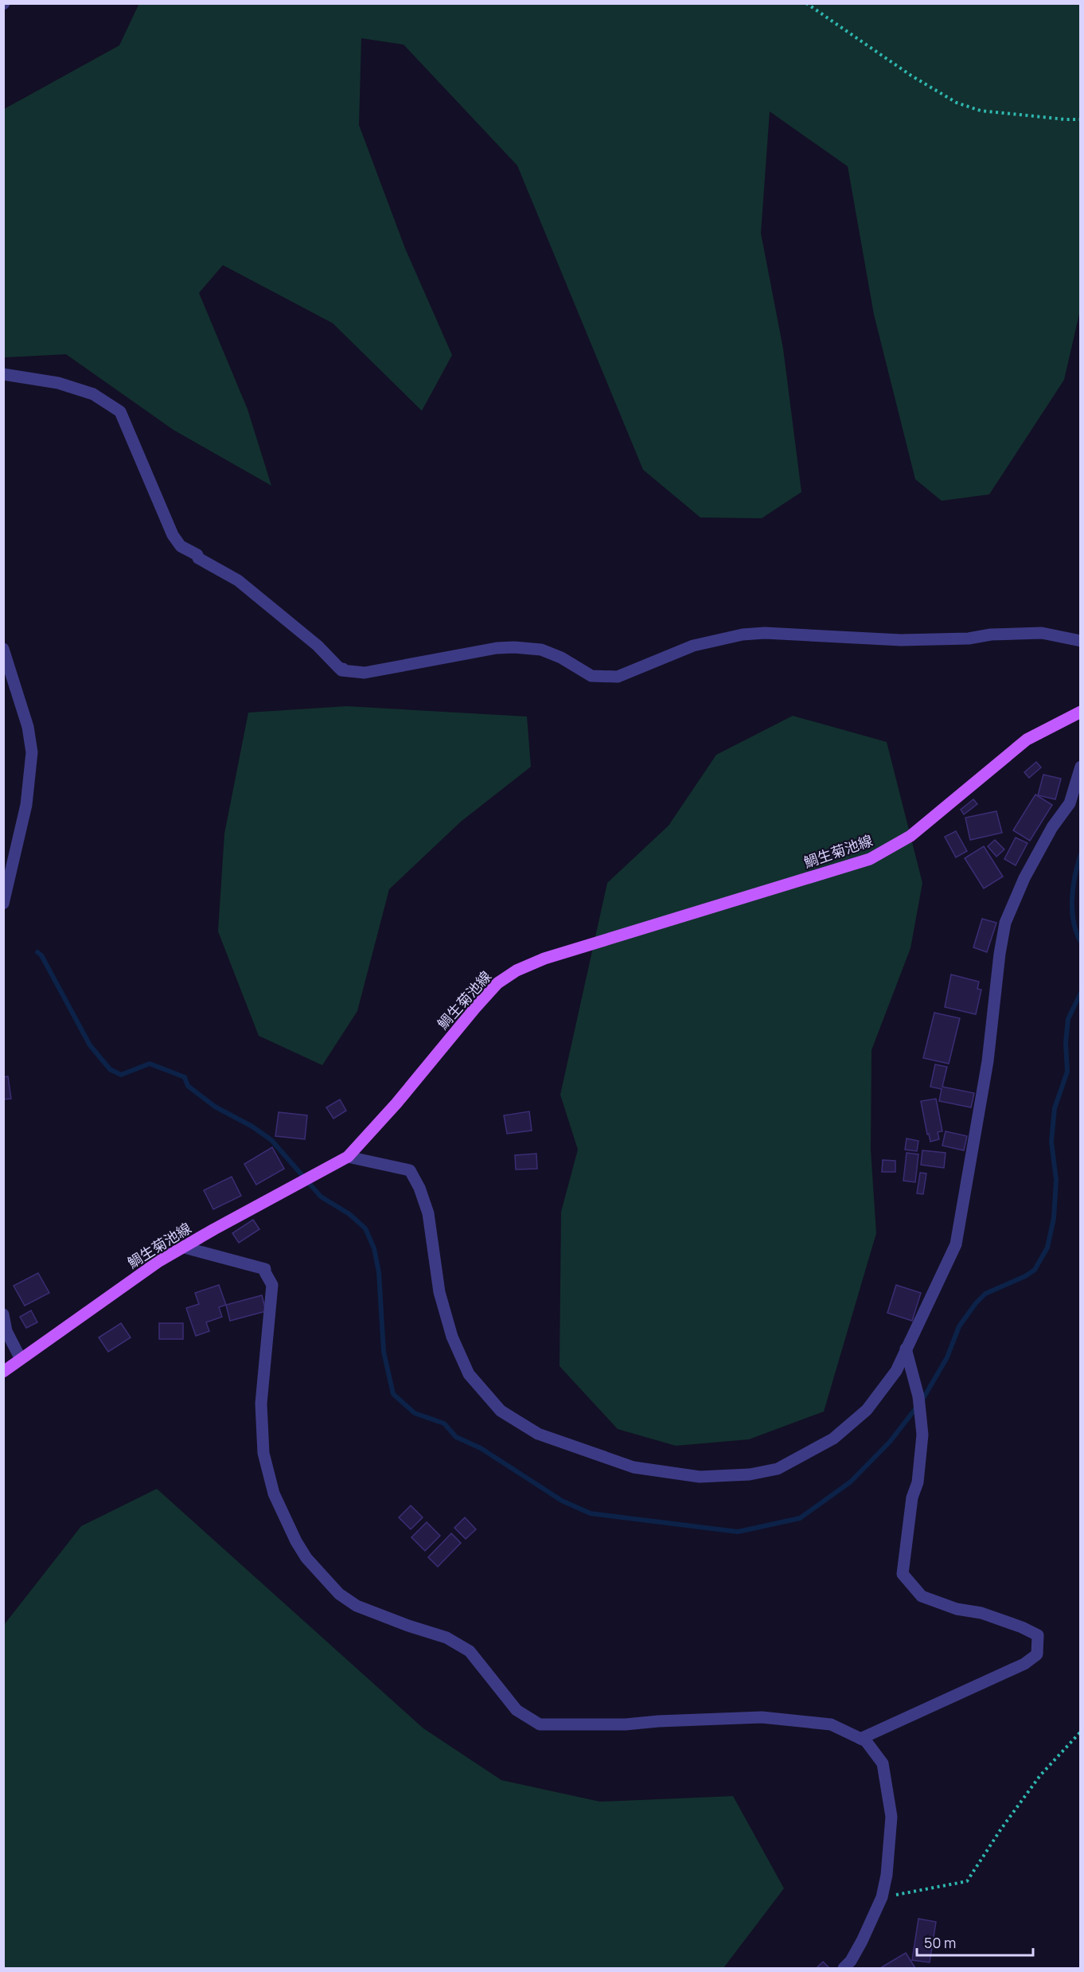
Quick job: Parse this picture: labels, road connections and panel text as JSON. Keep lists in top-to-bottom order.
{
  "streets": {
    "main road": ["鯛生菊池線"]
  },
  "scale_bar": "50 m"
}
